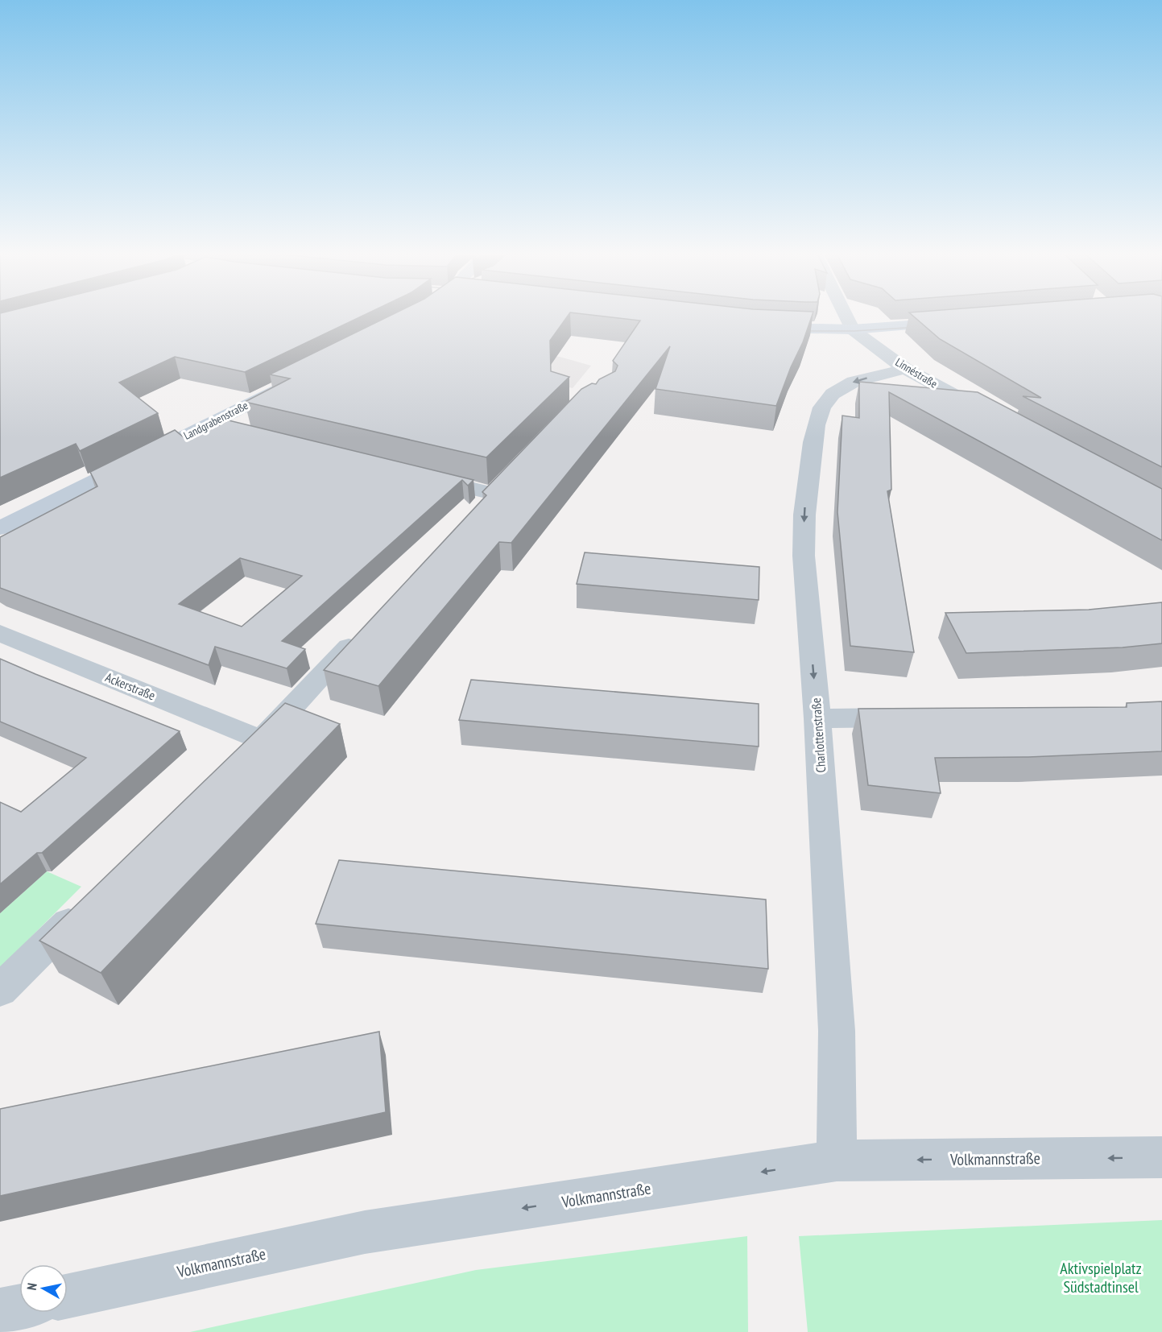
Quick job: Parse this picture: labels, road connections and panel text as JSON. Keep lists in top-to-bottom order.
{
  "streets": {
    "main road": ["Landgrabenstraße"],
    "street": [
      "Linnéstraße",
      "Ackerstraße",
      "Charlottenstraße",
      "Volkmannstraße"
    ]
  },
  "crossings": [
    ["Linnéstraße", "Charlottenstraße"],
    ["Charlottenstraße", "Volkmannstraße"]
  ],
  "one_way": ["Charlottenstraße", "Volkmannstraße"],
  "parks": ["Aktivspielplatz Südstadtinsel"],
  "north": "left"
}
